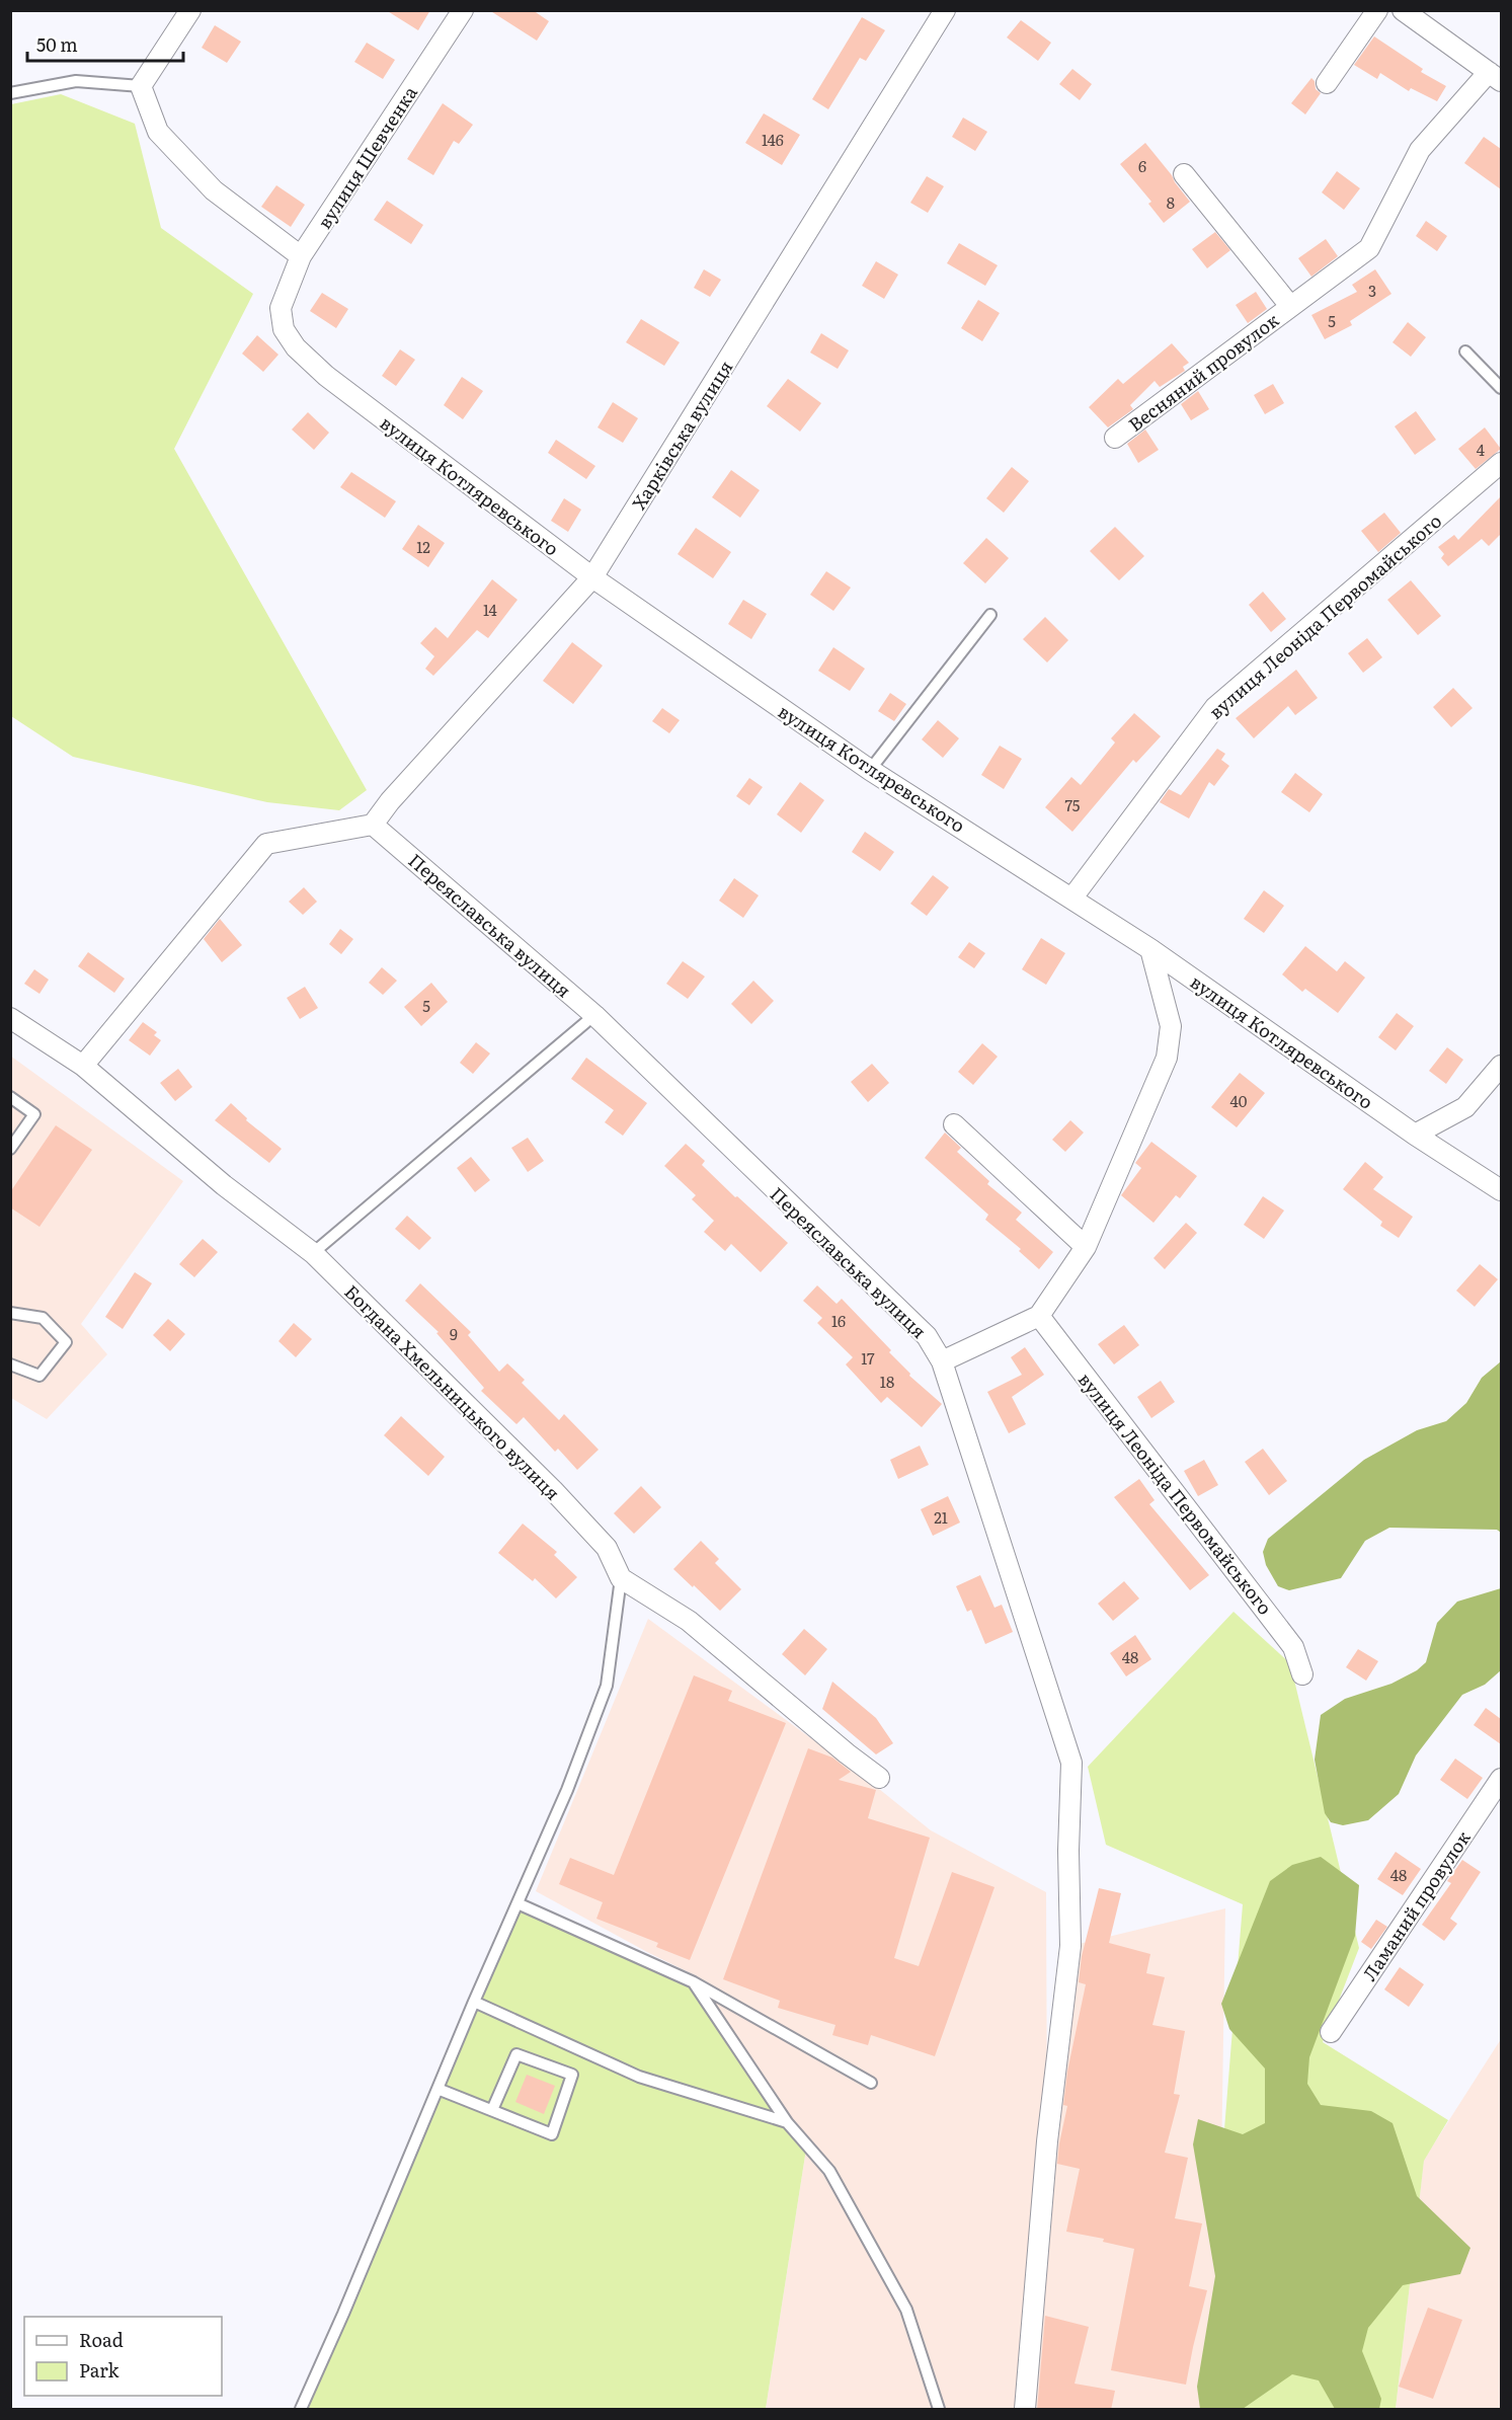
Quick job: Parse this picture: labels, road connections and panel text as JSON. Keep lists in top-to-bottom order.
{
  "streets": {
    "street": [
      "вулиця Шевченка",
      "Весняний провулок",
      "Харківська вулиця",
      "вулиця Котляревського",
      "вулиця Леоніда Первомайського",
      "Переяславська вулиця",
      "Богдана Хмельницького вулиця",
      "Ламаний провулок"
    ]
  },
  "crossings": [
    ["вулиця Шевченка", "вулиця Котляревського"],
    ["Харківська вулиця", "вулиця Котляревського"],
    ["Харківська вулиця", "Переяславська вулиця"],
    ["вулиця Котляревського", "вулиця Леоніда Первомайського"]
  ],
  "house_numbers": [
    "146",
    "6",
    "8",
    "3",
    "5",
    "4",
    "12",
    "14",
    "75",
    "5",
    "40",
    "16",
    "9",
    "17",
    "18",
    "21",
    "48",
    "48"
  ],
  "legend": ["Road", "Park"],
  "scale_bar": "50 m"
}
